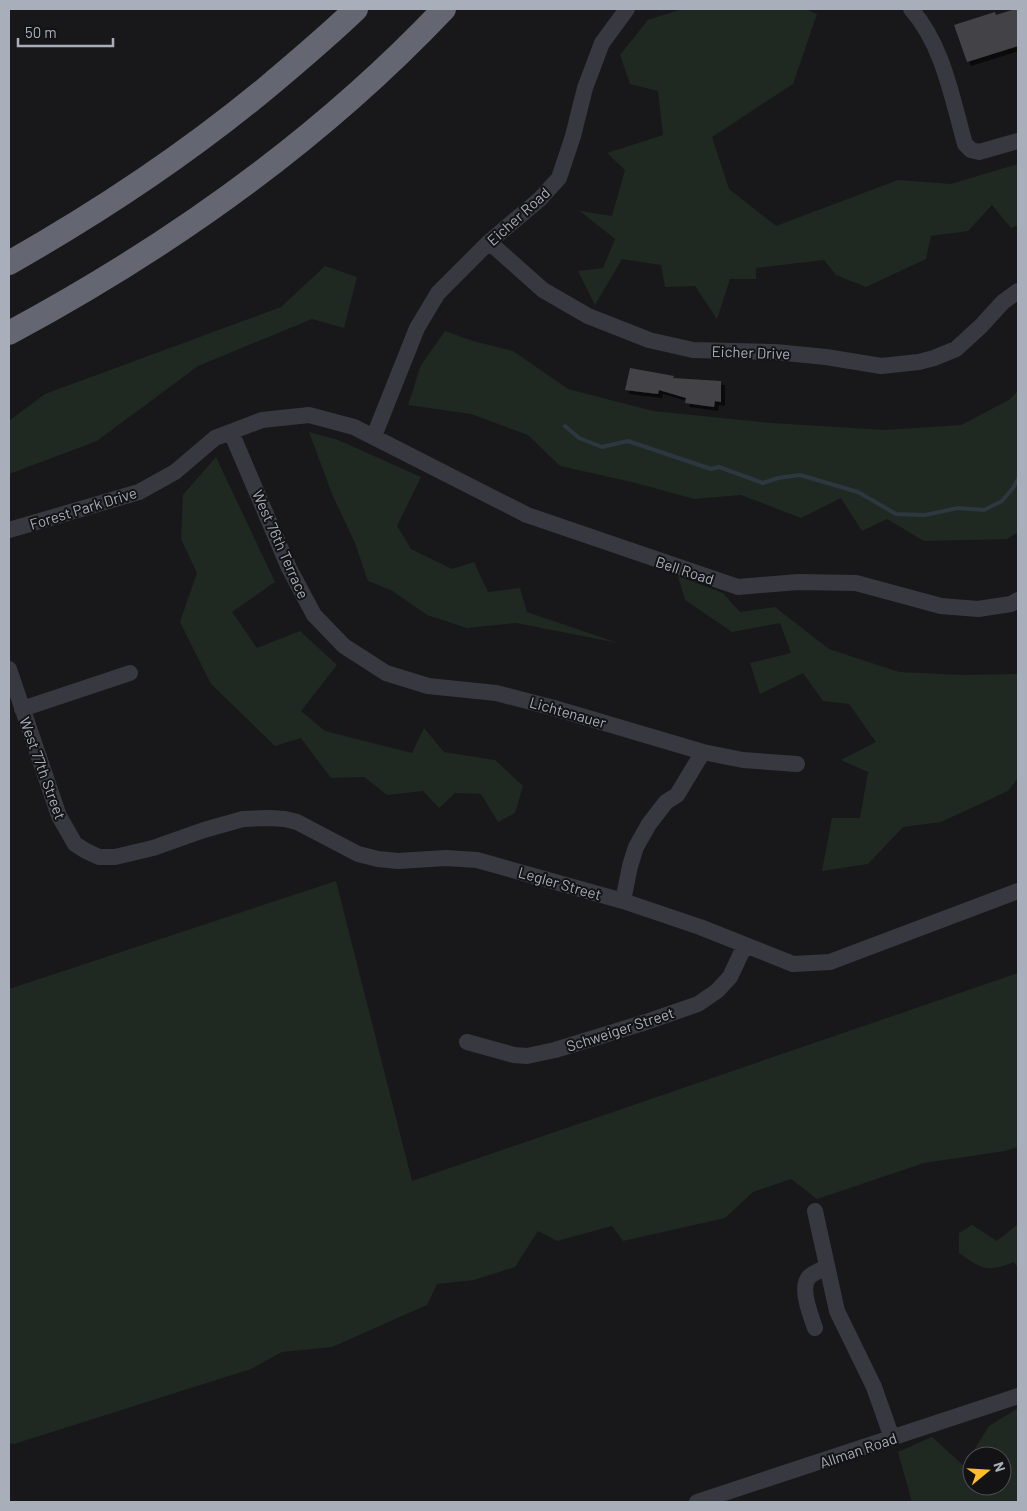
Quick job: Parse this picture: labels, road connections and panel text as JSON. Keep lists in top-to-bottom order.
{
  "streets": {
    "street": [
      "Eicher Road",
      "Eicher Drive",
      "Forest Park Drive",
      "West 76th Terrace",
      "Bell Road",
      "Lichtenauer",
      "West 77th Street",
      "Legler Street",
      "Schweiger Street",
      "Allman Road"
    ]
  },
  "crossings": [
    ["Eicher Road", "Eicher Drive"],
    ["Eicher Road", "Forest Park Drive"],
    ["Eicher Road", "Bell Road"],
    ["Forest Park Drive", "West 76th Terrace"],
    ["Forest Park Drive", "Bell Road"],
    ["West 76th Terrace", "Lichtenauer"],
    ["West 77th Street", "Legler Street"],
    ["Legler Street", "Schweiger Street"]
  ],
  "scale_bar": "50 m",
  "north": "right"
}
